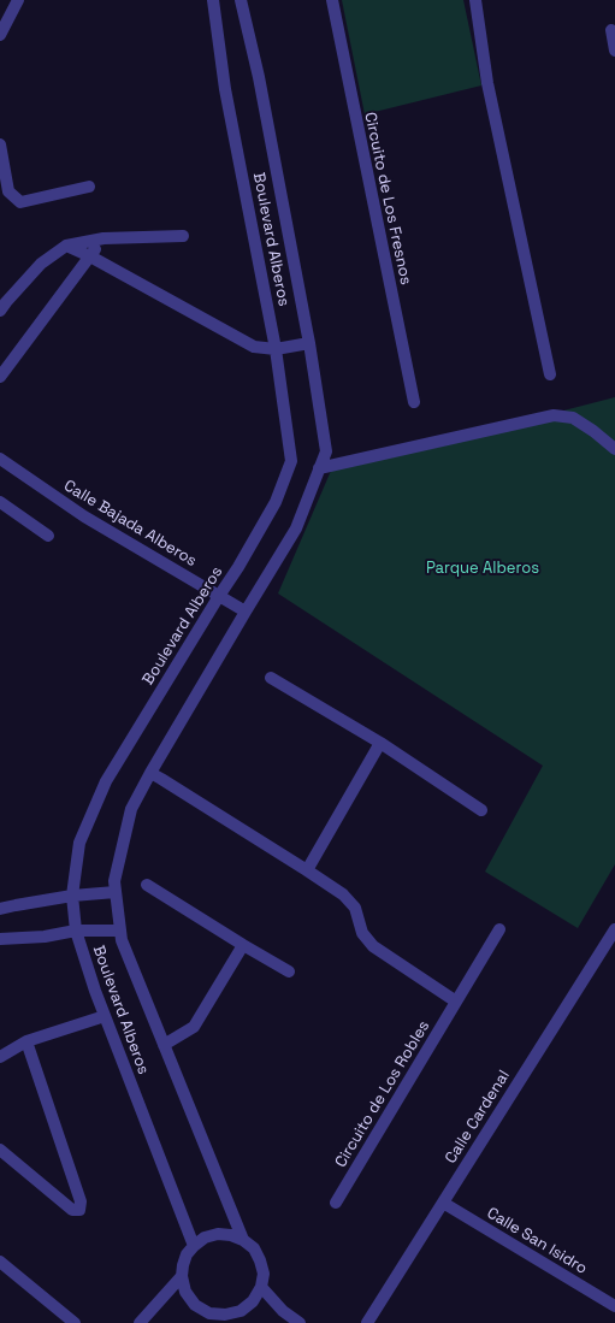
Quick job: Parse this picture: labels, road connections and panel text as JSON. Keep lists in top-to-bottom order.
{
  "streets": {
    "street": [
      "Circuito de Los Fresnos",
      "Boulevard Alberos",
      "Calle Bajada Alberos",
      "Circuito de Los Robles",
      "Calle Cardenal",
      "Calle San Isidro"
    ]
  },
  "crossings": [
    ["Boulevard Alberos", "Calle Bajada Alberos"],
    ["Calle Cardenal", "Calle San Isidro"]
  ],
  "parks": ["Parque Alberos"]
}
